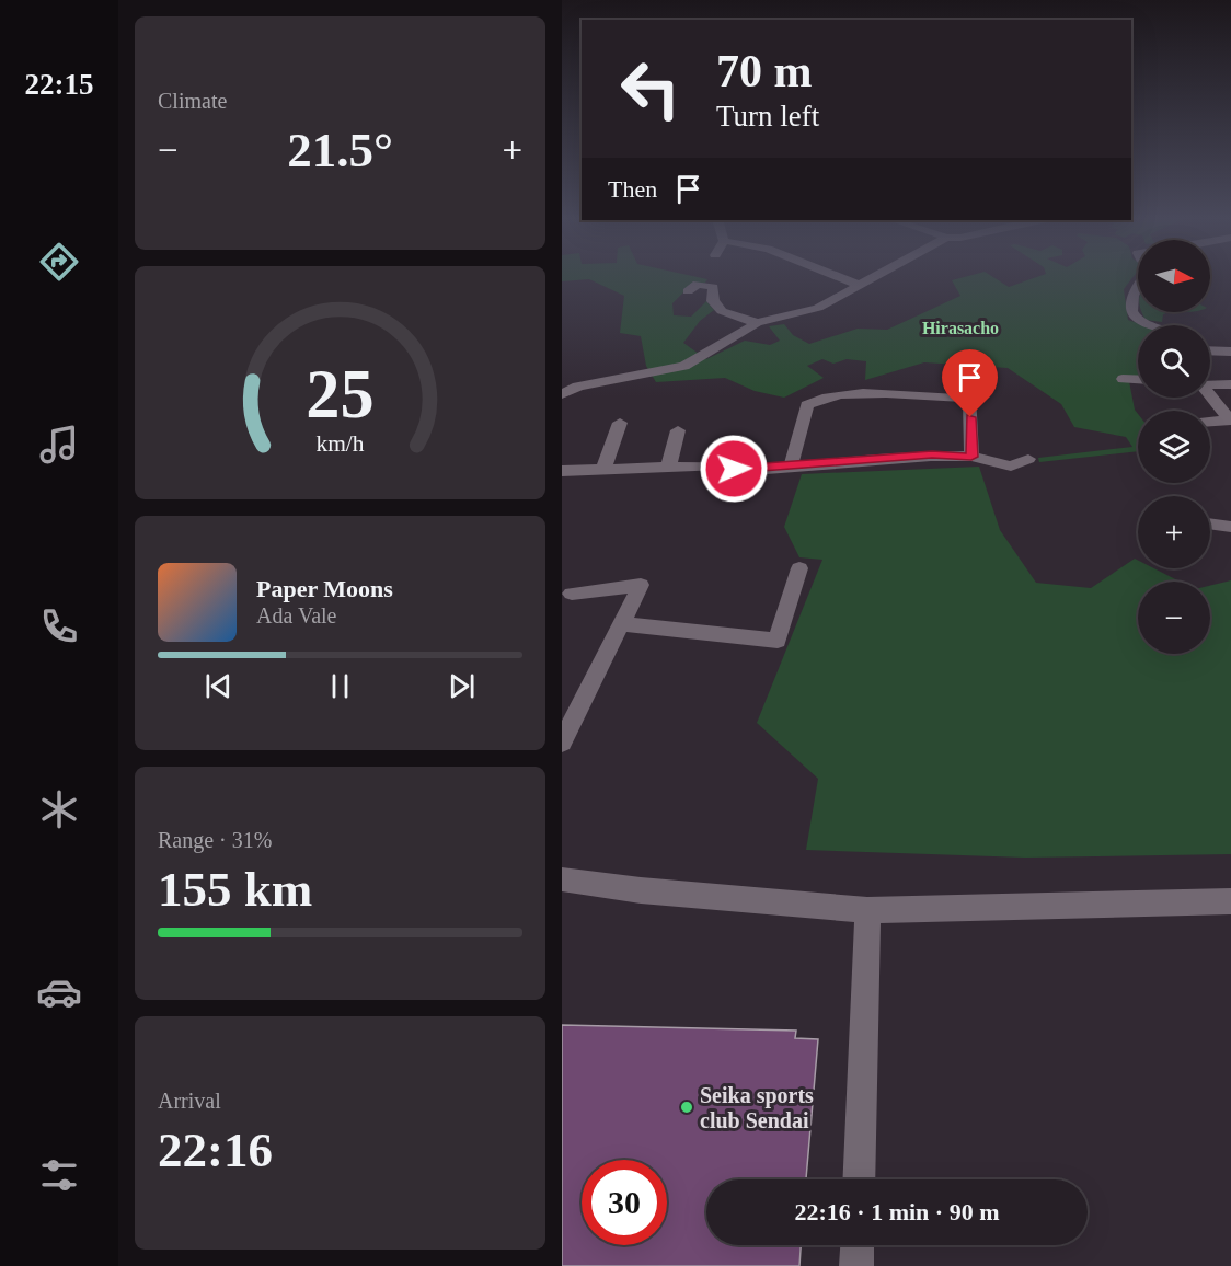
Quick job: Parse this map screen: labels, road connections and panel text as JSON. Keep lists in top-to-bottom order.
{
  "districts": ["Hirasacho"],
  "places": ["Seika sports club Sendai"],
  "north": "right",
  "page": {
    "tabs": "22:15",
    "tile": [
      "Climate",
      ["Range · 31%", "155 km"],
      ["Arrival", "22:16"]
    ],
    "turn": ["70 m", "Turn left"],
    "heat": ["−", "21.5°", "+"],
    "then": "Then",
    "map_buttons": ["+", "−"],
    "song": ["Paper Moons", "Ada Vale"],
    "limit": "30",
    "trip": "22:16 · 1 min · 90 m",
    "gauge": ["25", "km/h"]
  }
}
